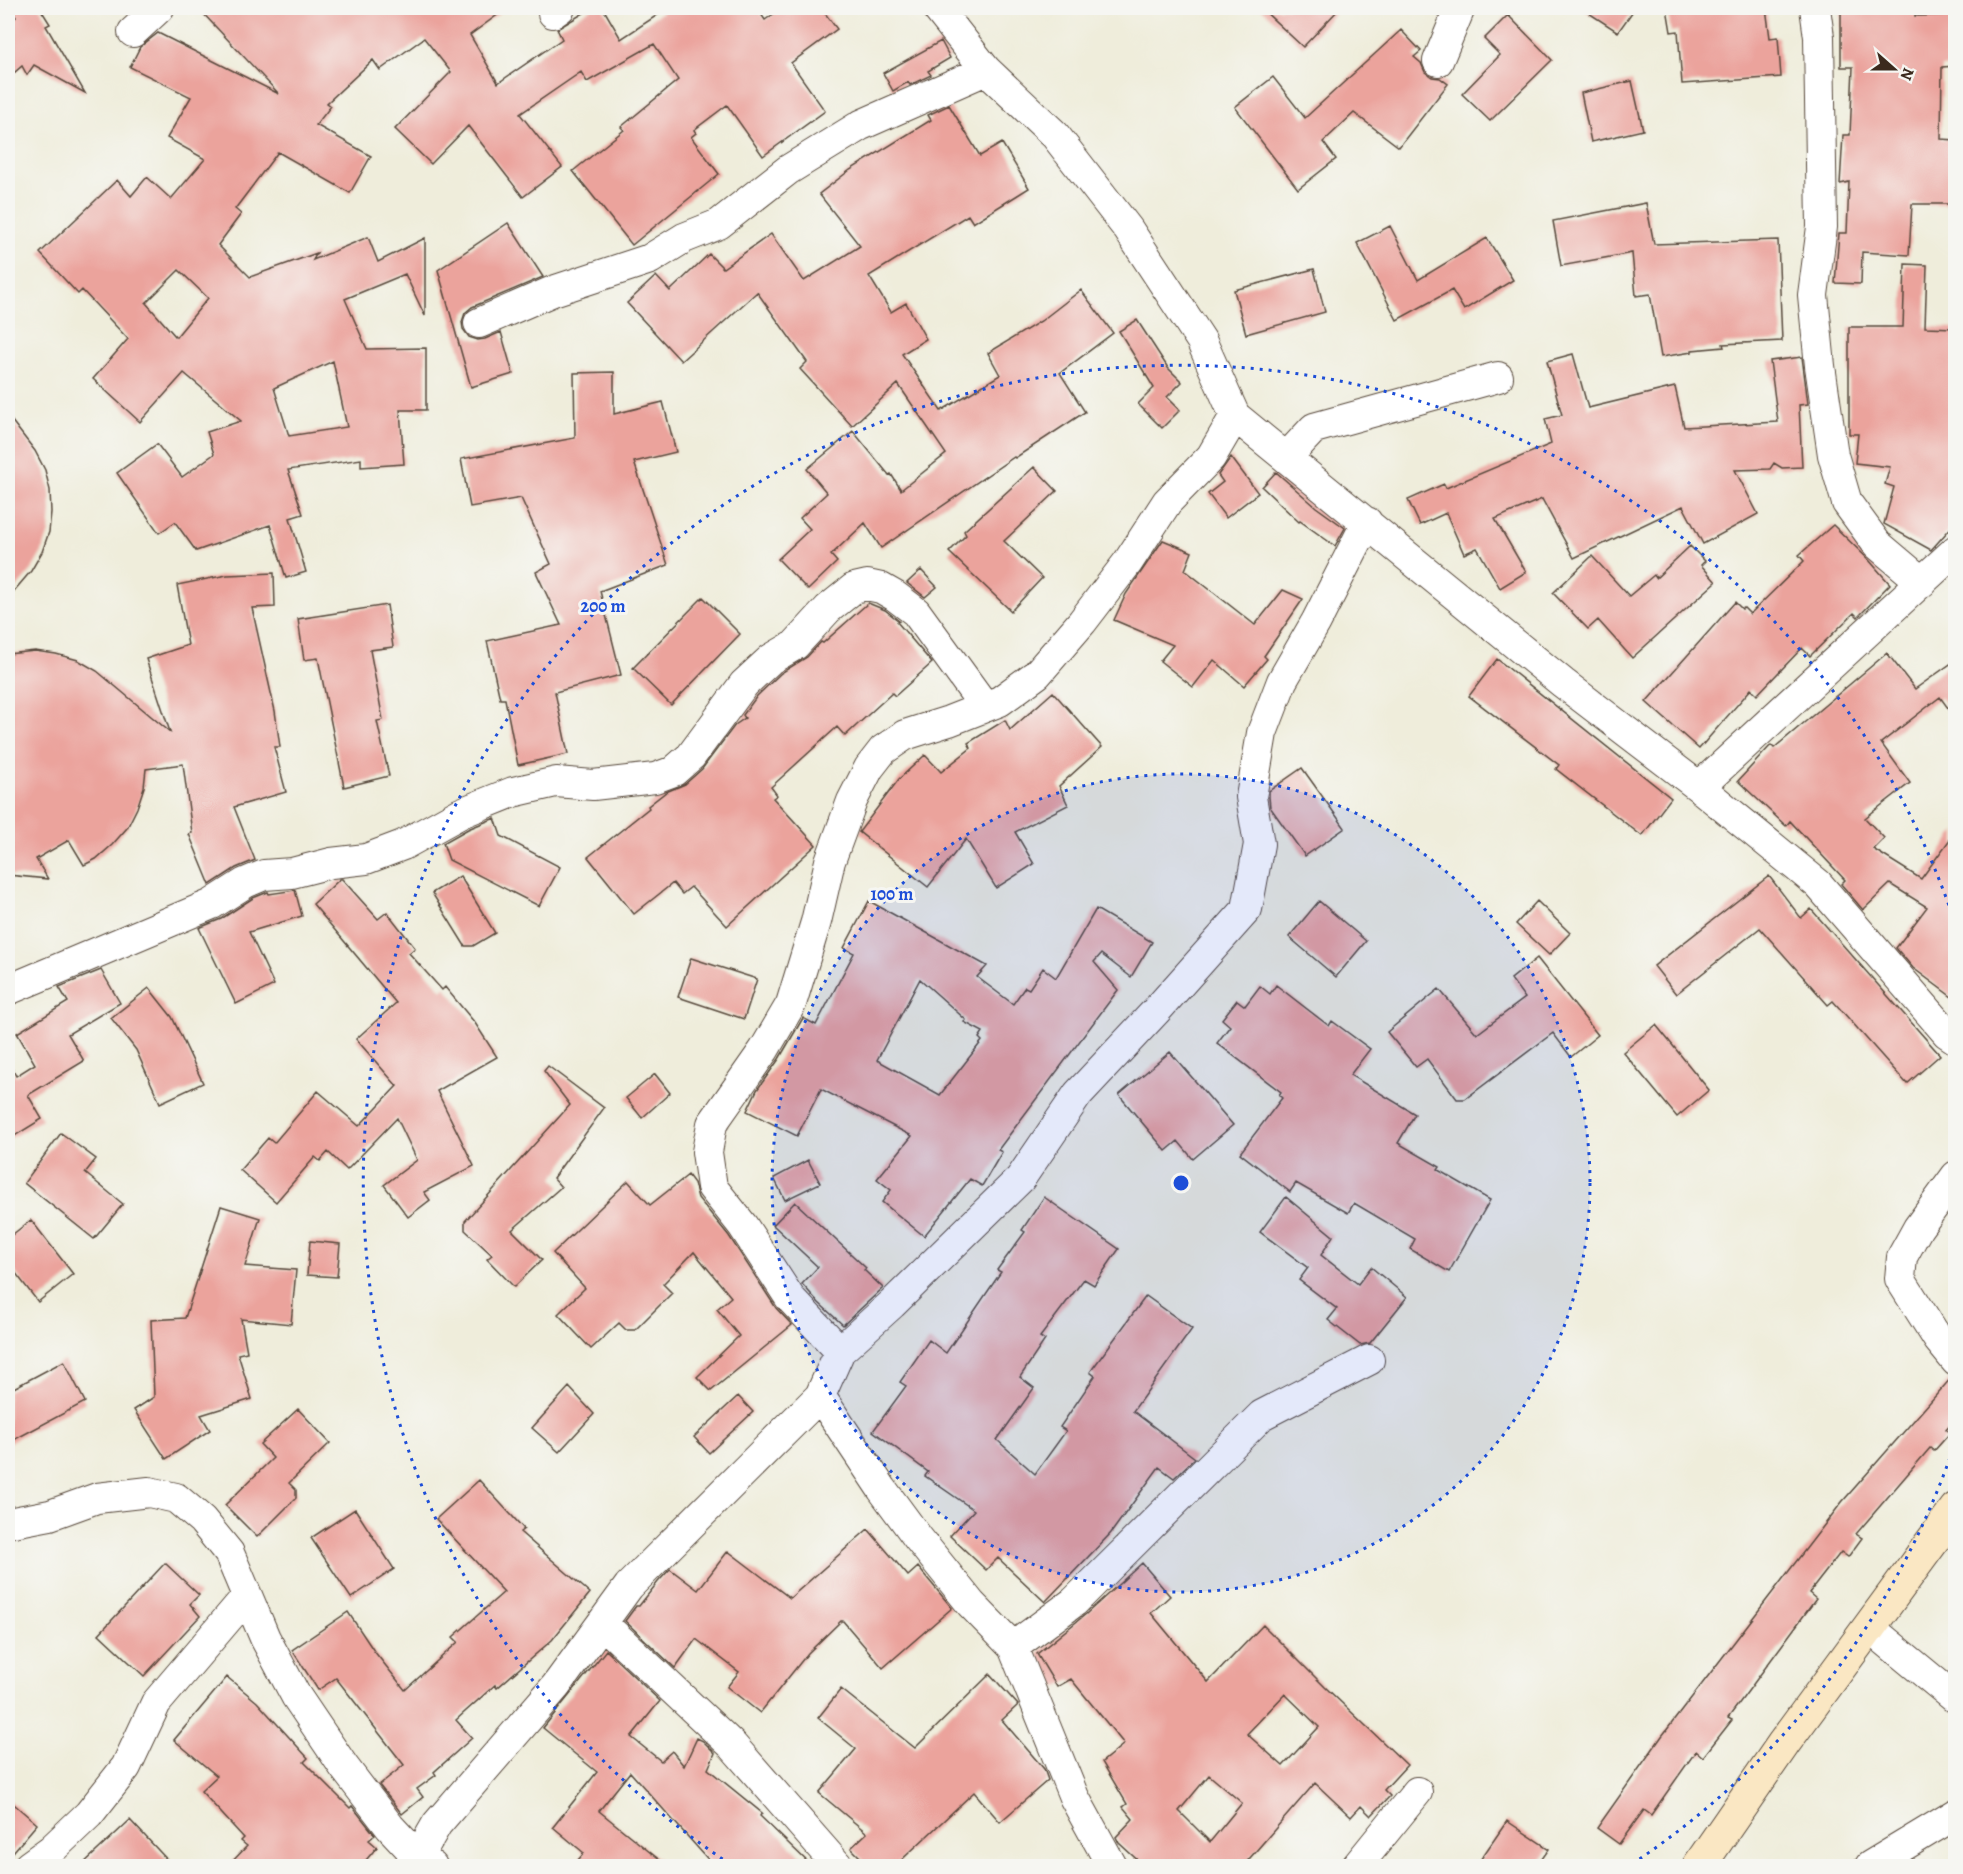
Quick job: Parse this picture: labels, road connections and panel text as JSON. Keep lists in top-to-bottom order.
{
  "north": "right",
  "rings": ["200 m", "100 m"]
}
